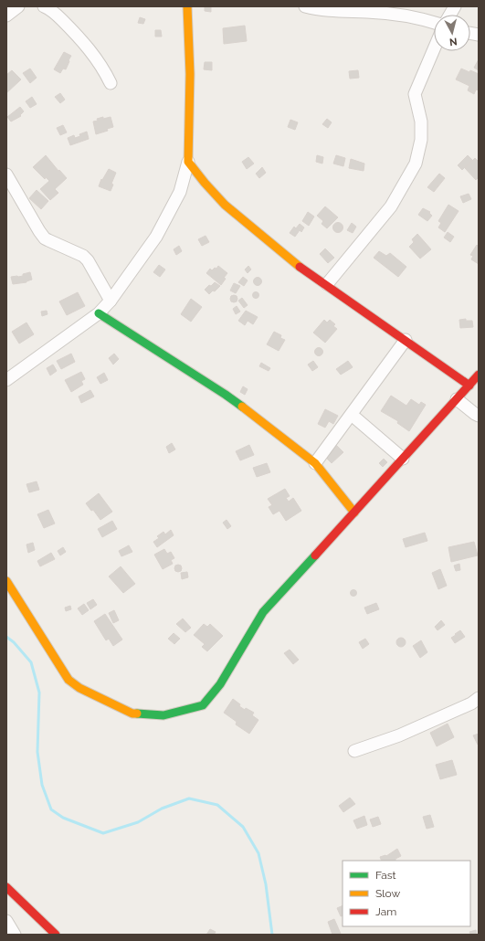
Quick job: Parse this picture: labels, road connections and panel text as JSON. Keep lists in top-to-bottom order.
{
  "legend": ["Fast", "Slow", "Jam"],
  "north": "bottom"
}
